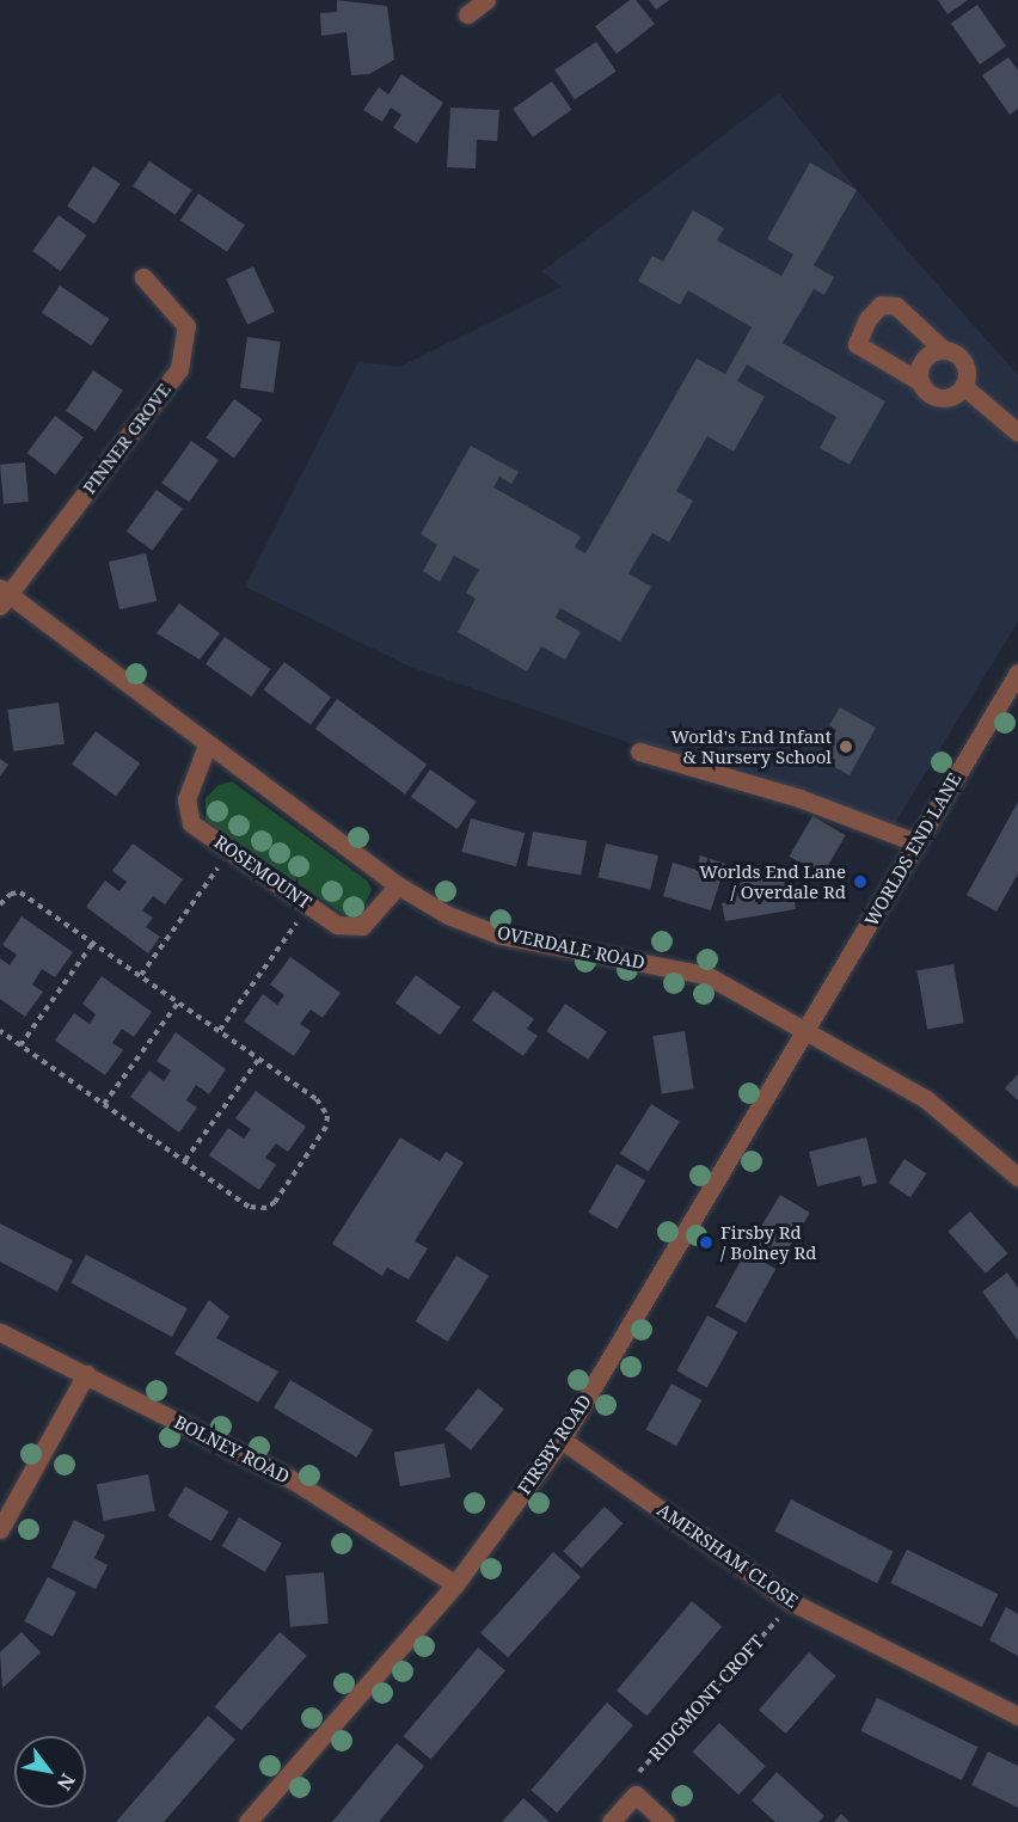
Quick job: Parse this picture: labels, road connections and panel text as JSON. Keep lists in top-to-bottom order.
{
  "streets": {
    "street": [
      "PINNER GROVE",
      "WORLDS END LANE",
      "ROSEMOUNT",
      "OVERDALE ROAD",
      "FIRSBY ROAD",
      "BOLNEY ROAD",
      "AMERSHAM CLOSE"
    ],
    "path": ["RIDGMONT CROFT"]
  },
  "crossings": [
    ["PINNER GROVE", "OVERDALE ROAD"],
    ["WORLDS END LANE", "OVERDALE ROAD"],
    ["WORLDS END LANE", "FIRSBY ROAD"],
    ["ROSEMOUNT", "OVERDALE ROAD"],
    ["OVERDALE ROAD", "FIRSBY ROAD"],
    ["FIRSBY ROAD", "BOLNEY ROAD"],
    ["FIRSBY ROAD", "AMERSHAM CLOSE"],
    ["AMERSHAM CLOSE", "RIDGMONT CROFT"]
  ],
  "places": ["World's End Infant & Nursery School", "Worlds End Lane / Overdale Rd", "Firsby Rd / Bolney Rd"],
  "north": "bottom right"
}
